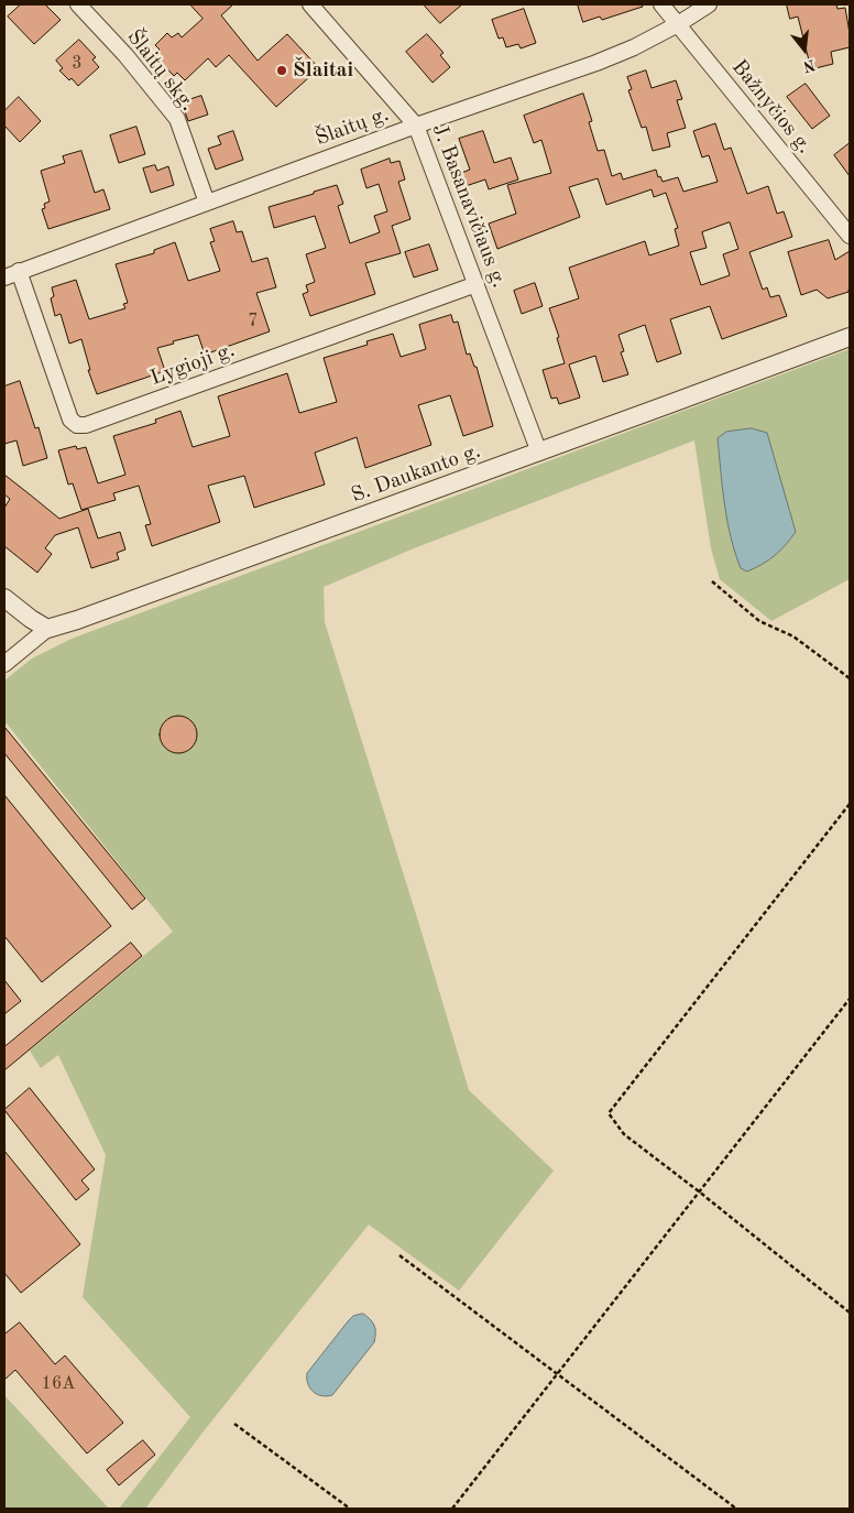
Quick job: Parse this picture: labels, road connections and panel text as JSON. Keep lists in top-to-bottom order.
{
  "streets": {
    "street": [
      "Šlaitų skg.",
      "Bažnyčios g.",
      "Šlaitų g.",
      "J. Basanavičiaus g.",
      "Lygioji g.",
      "S. Daukanto g."
    ]
  },
  "crossings": [
    ["Šlaitų skg.", "Šlaitų g."],
    ["Bažnyčios g.", "Šlaitų g."],
    ["Šlaitų g.", "J. Basanavičiaus g."],
    ["Šlaitų g.", "Lygioji g."],
    ["J. Basanavičiaus g.", "Lygioji g."],
    ["J. Basanavičiaus g.", "S. Daukanto g."]
  ],
  "places": ["Šlaitai"],
  "house_numbers": ["3", "7", "16A"],
  "north": "bottom"
}
